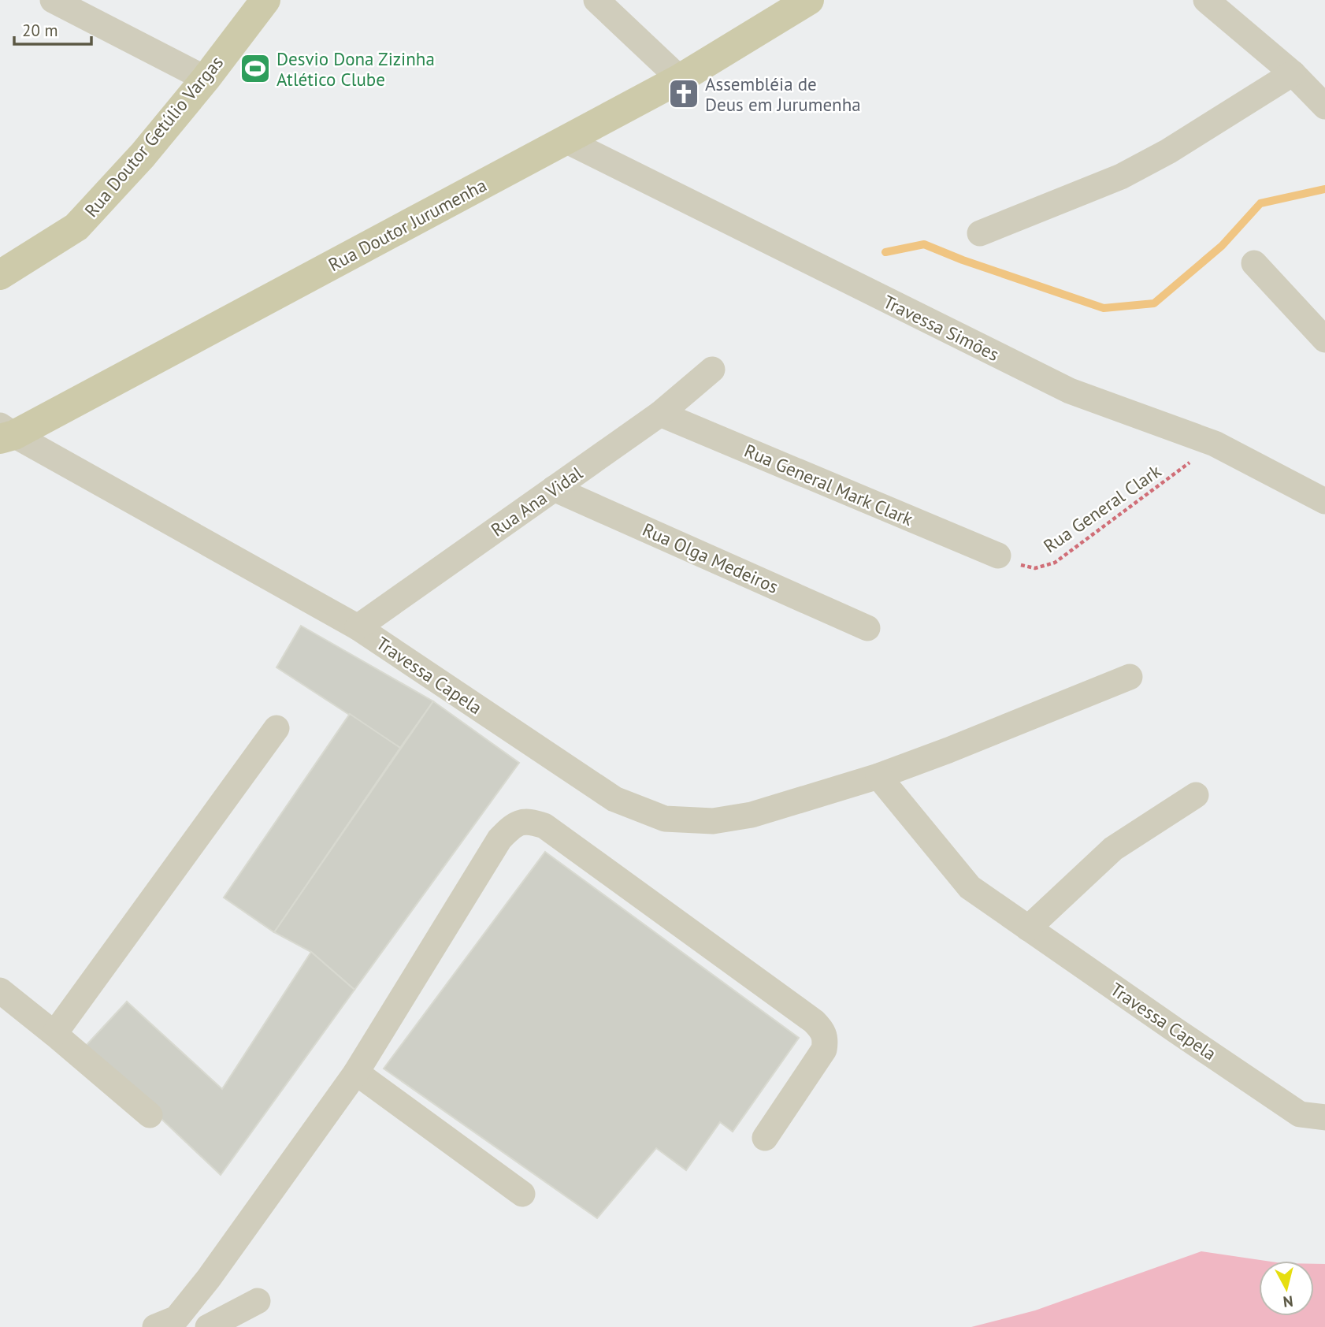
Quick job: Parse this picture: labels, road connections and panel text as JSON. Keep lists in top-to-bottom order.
{
  "streets": {
    "main road": ["Rua Doutor Getúlio Vargas", "Rua Doutor Jurumenha"],
    "street": [
      "Travessa Simões",
      "Rua General Mark Clark",
      "Rua Ana Vidal",
      "Rua Olga Medeiros",
      "Travessa Capela"
    ],
    "path": ["Rua General Clark"]
  },
  "crossings": [
    ["Rua Doutor Jurumenha", "Travessa Simões"],
    ["Rua Doutor Jurumenha", "Travessa Capela"],
    ["Travessa Simões", "Rua General Clark"],
    ["Rua General Mark Clark", "Rua Ana Vidal"],
    ["Rua General Mark Clark", "Rua General Clark"],
    ["Rua Ana Vidal", "Rua Olga Medeiros"],
    ["Rua Ana Vidal", "Travessa Capela"]
  ],
  "places": {
    "sports": ["Desvio Dona Zizinha Atlético Clube"],
    "church": ["Assembléia de Deus em Jurumenha"]
  },
  "scale_bar": "20 m",
  "north": "bottom"
}
